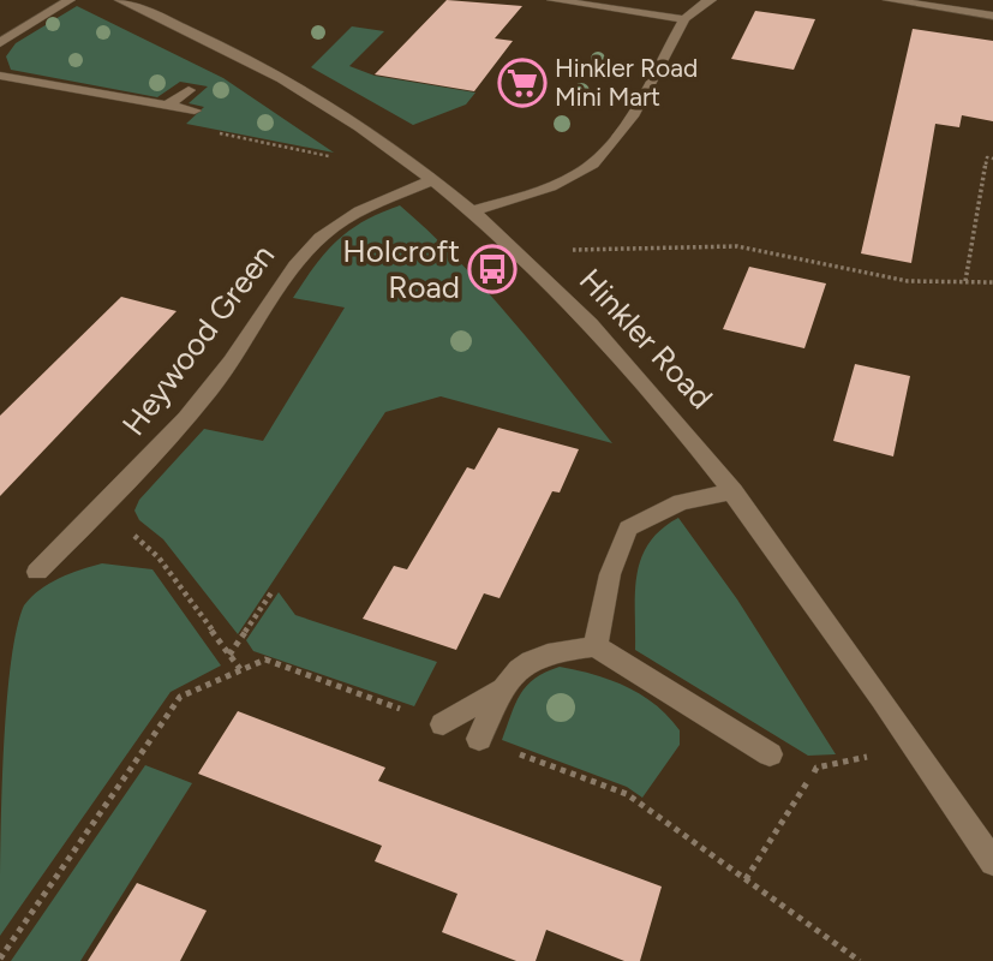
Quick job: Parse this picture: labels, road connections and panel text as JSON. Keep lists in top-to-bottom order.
{
  "streets": {
    "street": ["Hinkler Road", "Heywood Green"]
  },
  "crossings": [
    ["Hinkler Road", "Heywood Green"]
  ],
  "places": {
    "supermarket": ["Hinkler Road Mini Mart"],
    "bus stop": ["Holcroft Road"]
  }
}
